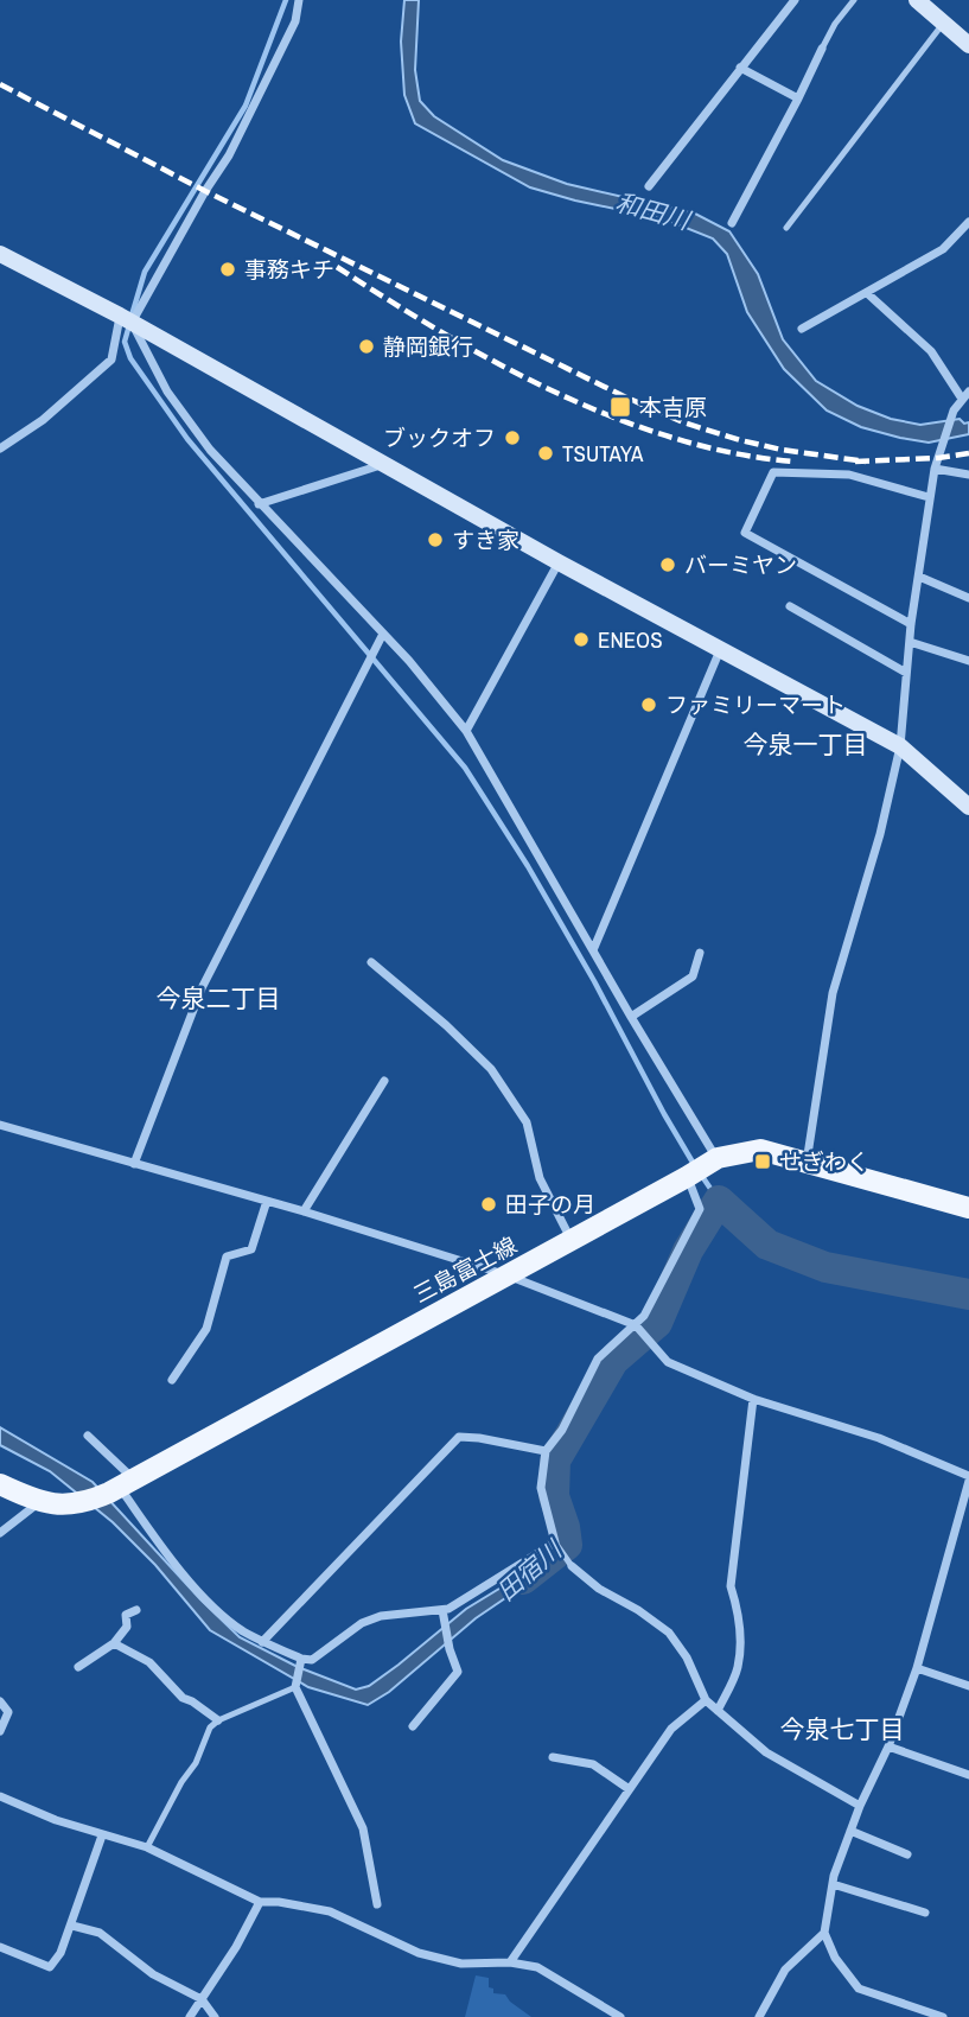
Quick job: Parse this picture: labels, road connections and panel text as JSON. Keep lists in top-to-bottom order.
{
  "streets": {
    "main road": ["三島富士線"]
  },
  "districts": ["今泉一丁目", "今泉二丁目", "今泉七丁目"],
  "water": ["和田川", "田宿川"],
  "places": {
    "other": [
      "事務キチ",
      "静岡銀行",
      "ブックオフ",
      "TSUTAYA",
      "すき家",
      "バーミヤン",
      "ENEOS",
      "ファミリーマート",
      "田子の月"
    ],
    "transit": ["本吉原", "せぎわく"]
  }
}
